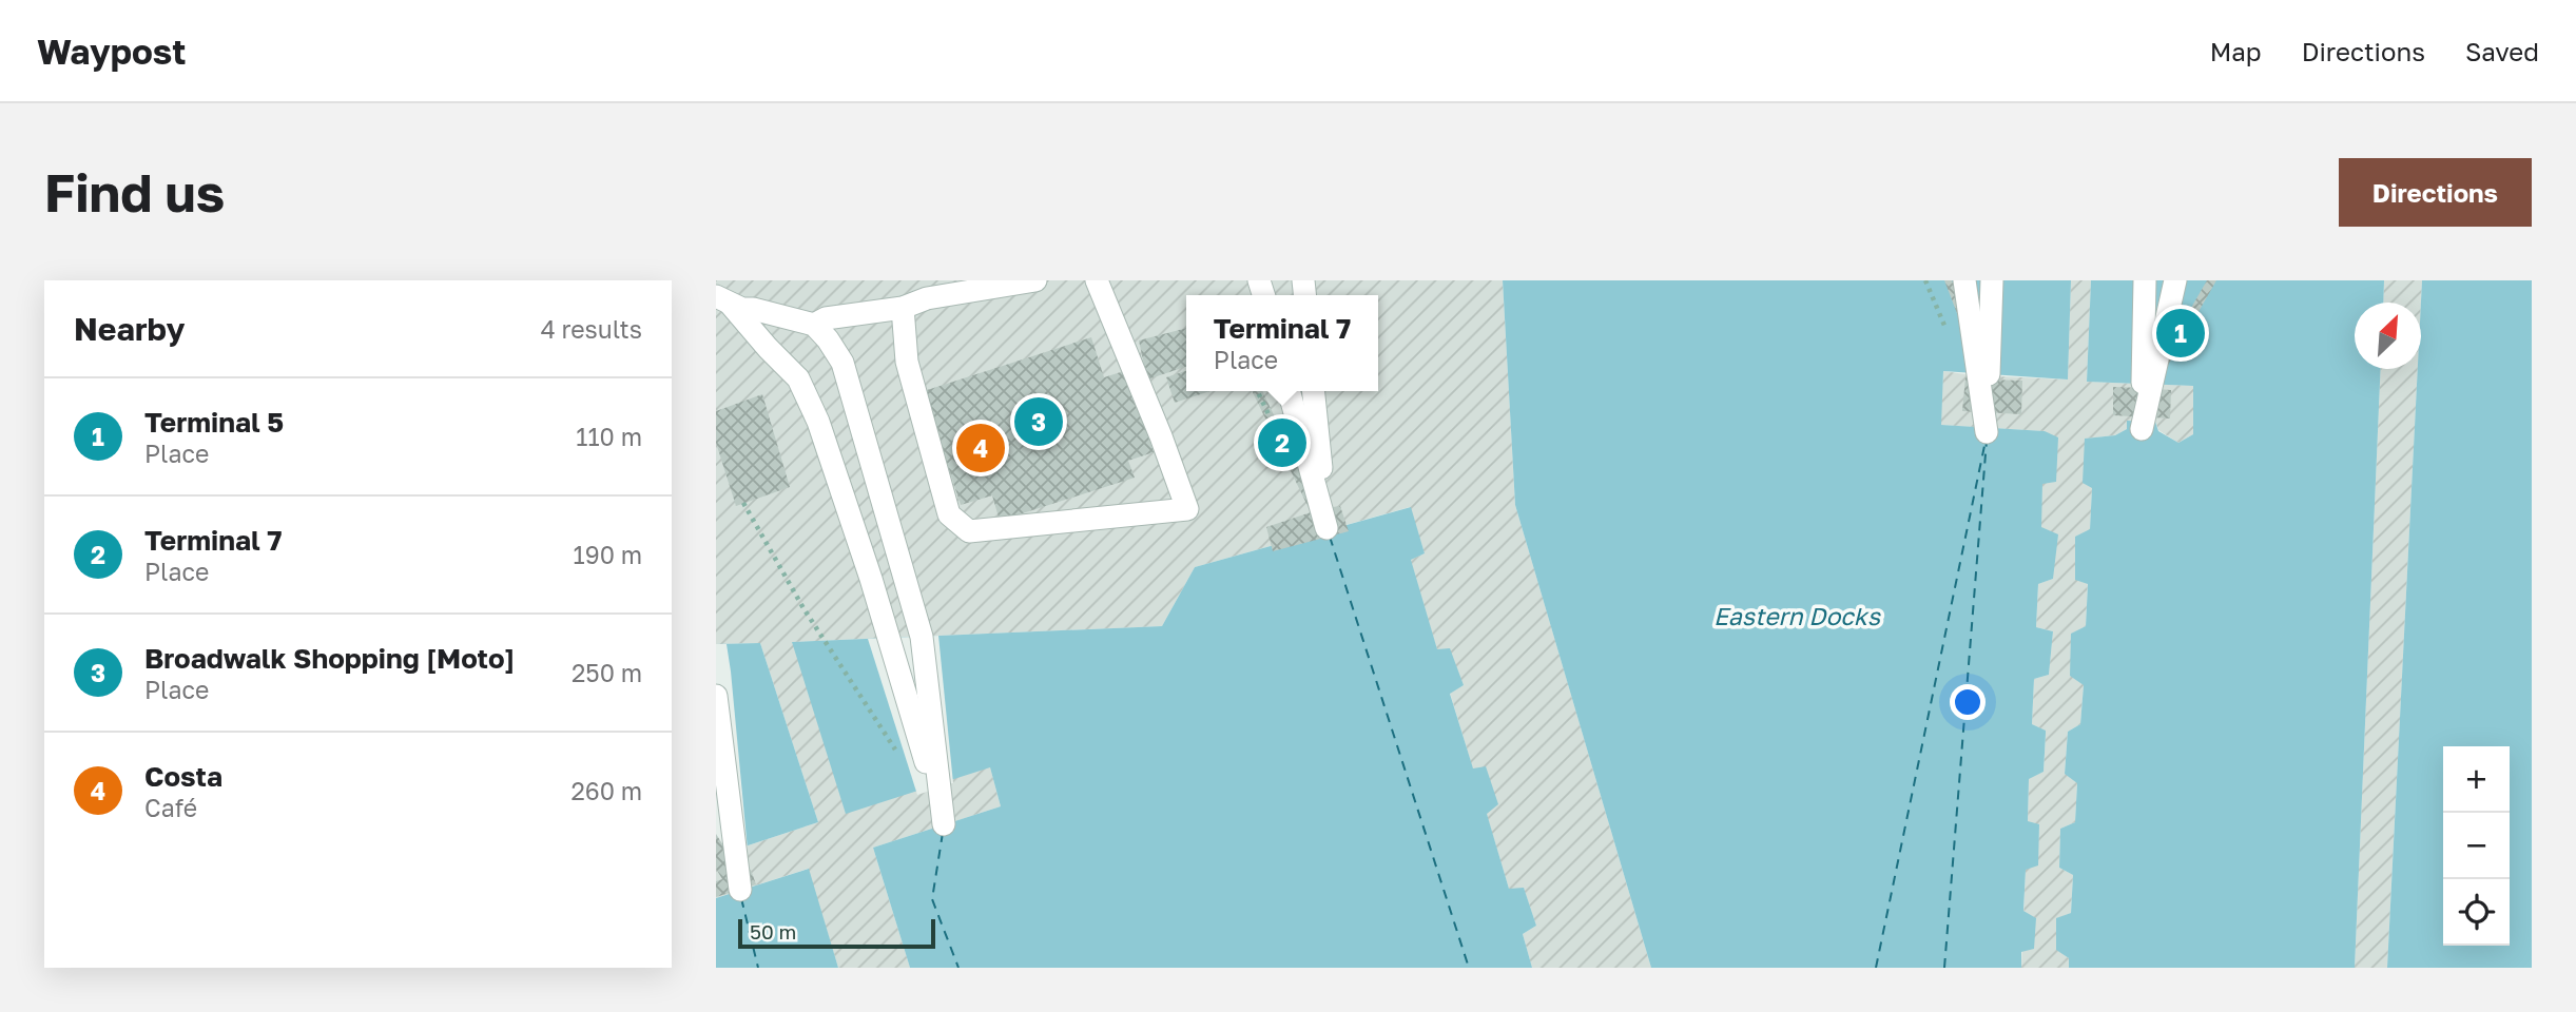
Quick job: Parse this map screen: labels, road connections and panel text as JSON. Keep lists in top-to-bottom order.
{
  "water": ["Eastern Docks"],
  "scale_bar": "50 m",
  "north": "top right",
  "page": {
    "header": "Waypost",
    "nav": ["Map", "Directions", "Saved"],
    "buttons": "Directions",
    "title": "Find us",
    "heading": ["Nearby", "4 results"],
    "popup": ["Terminal 7", "Place"],
    "pins": [
      "1",
      "3",
      "2",
      "4"
    ],
    "list": [
      {
        "mark": "1",
        "name": "Terminal 5",
        "note": "Place",
        "value": "110 m"
      },
      {
        "mark": "2",
        "name": "Terminal 7",
        "note": "Place",
        "value": "190 m"
      },
      {
        "mark": "3",
        "name": "Broadwalk Shopping [Moto]",
        "note": "Place",
        "value": "250 m"
      },
      {
        "mark": "4",
        "name": "Costa",
        "note": "Café",
        "value": "260 m"
      }
    ],
    "map_buttons": ["+", "−"],
    "scale": "50 m"
  }
}
